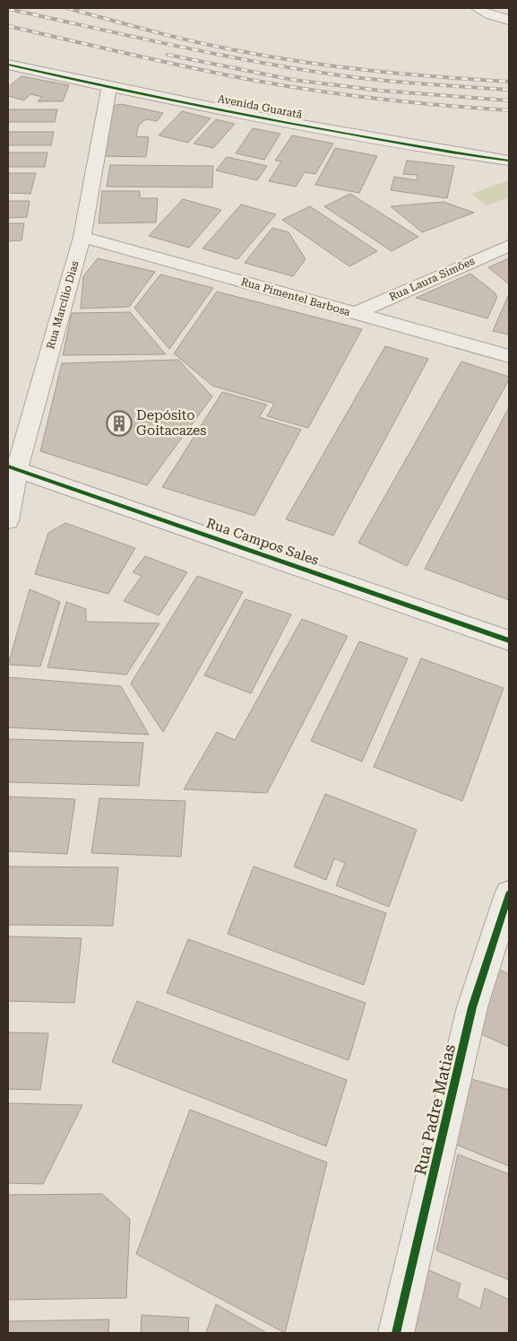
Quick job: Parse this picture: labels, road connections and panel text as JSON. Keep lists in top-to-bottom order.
{
  "streets": {
    "street": [
      "Avenida Guaratã",
      "Rua Laura Simões",
      "Rua Pimentel Barbosa",
      "Rua Marcílio Dias",
      "Rua Campos Sales",
      "Rua Padre Matias"
    ]
  },
  "crossings": [
    ["Avenida Guaratã", "Rua Marcílio Dias"],
    ["Rua Laura Simões", "Rua Pimentel Barbosa"],
    ["Rua Pimentel Barbosa", "Rua Marcílio Dias"],
    ["Rua Marcílio Dias", "Rua Campos Sales"]
  ],
  "places": {
    "building": ["Depósito Goitacazes"]
  }
}
